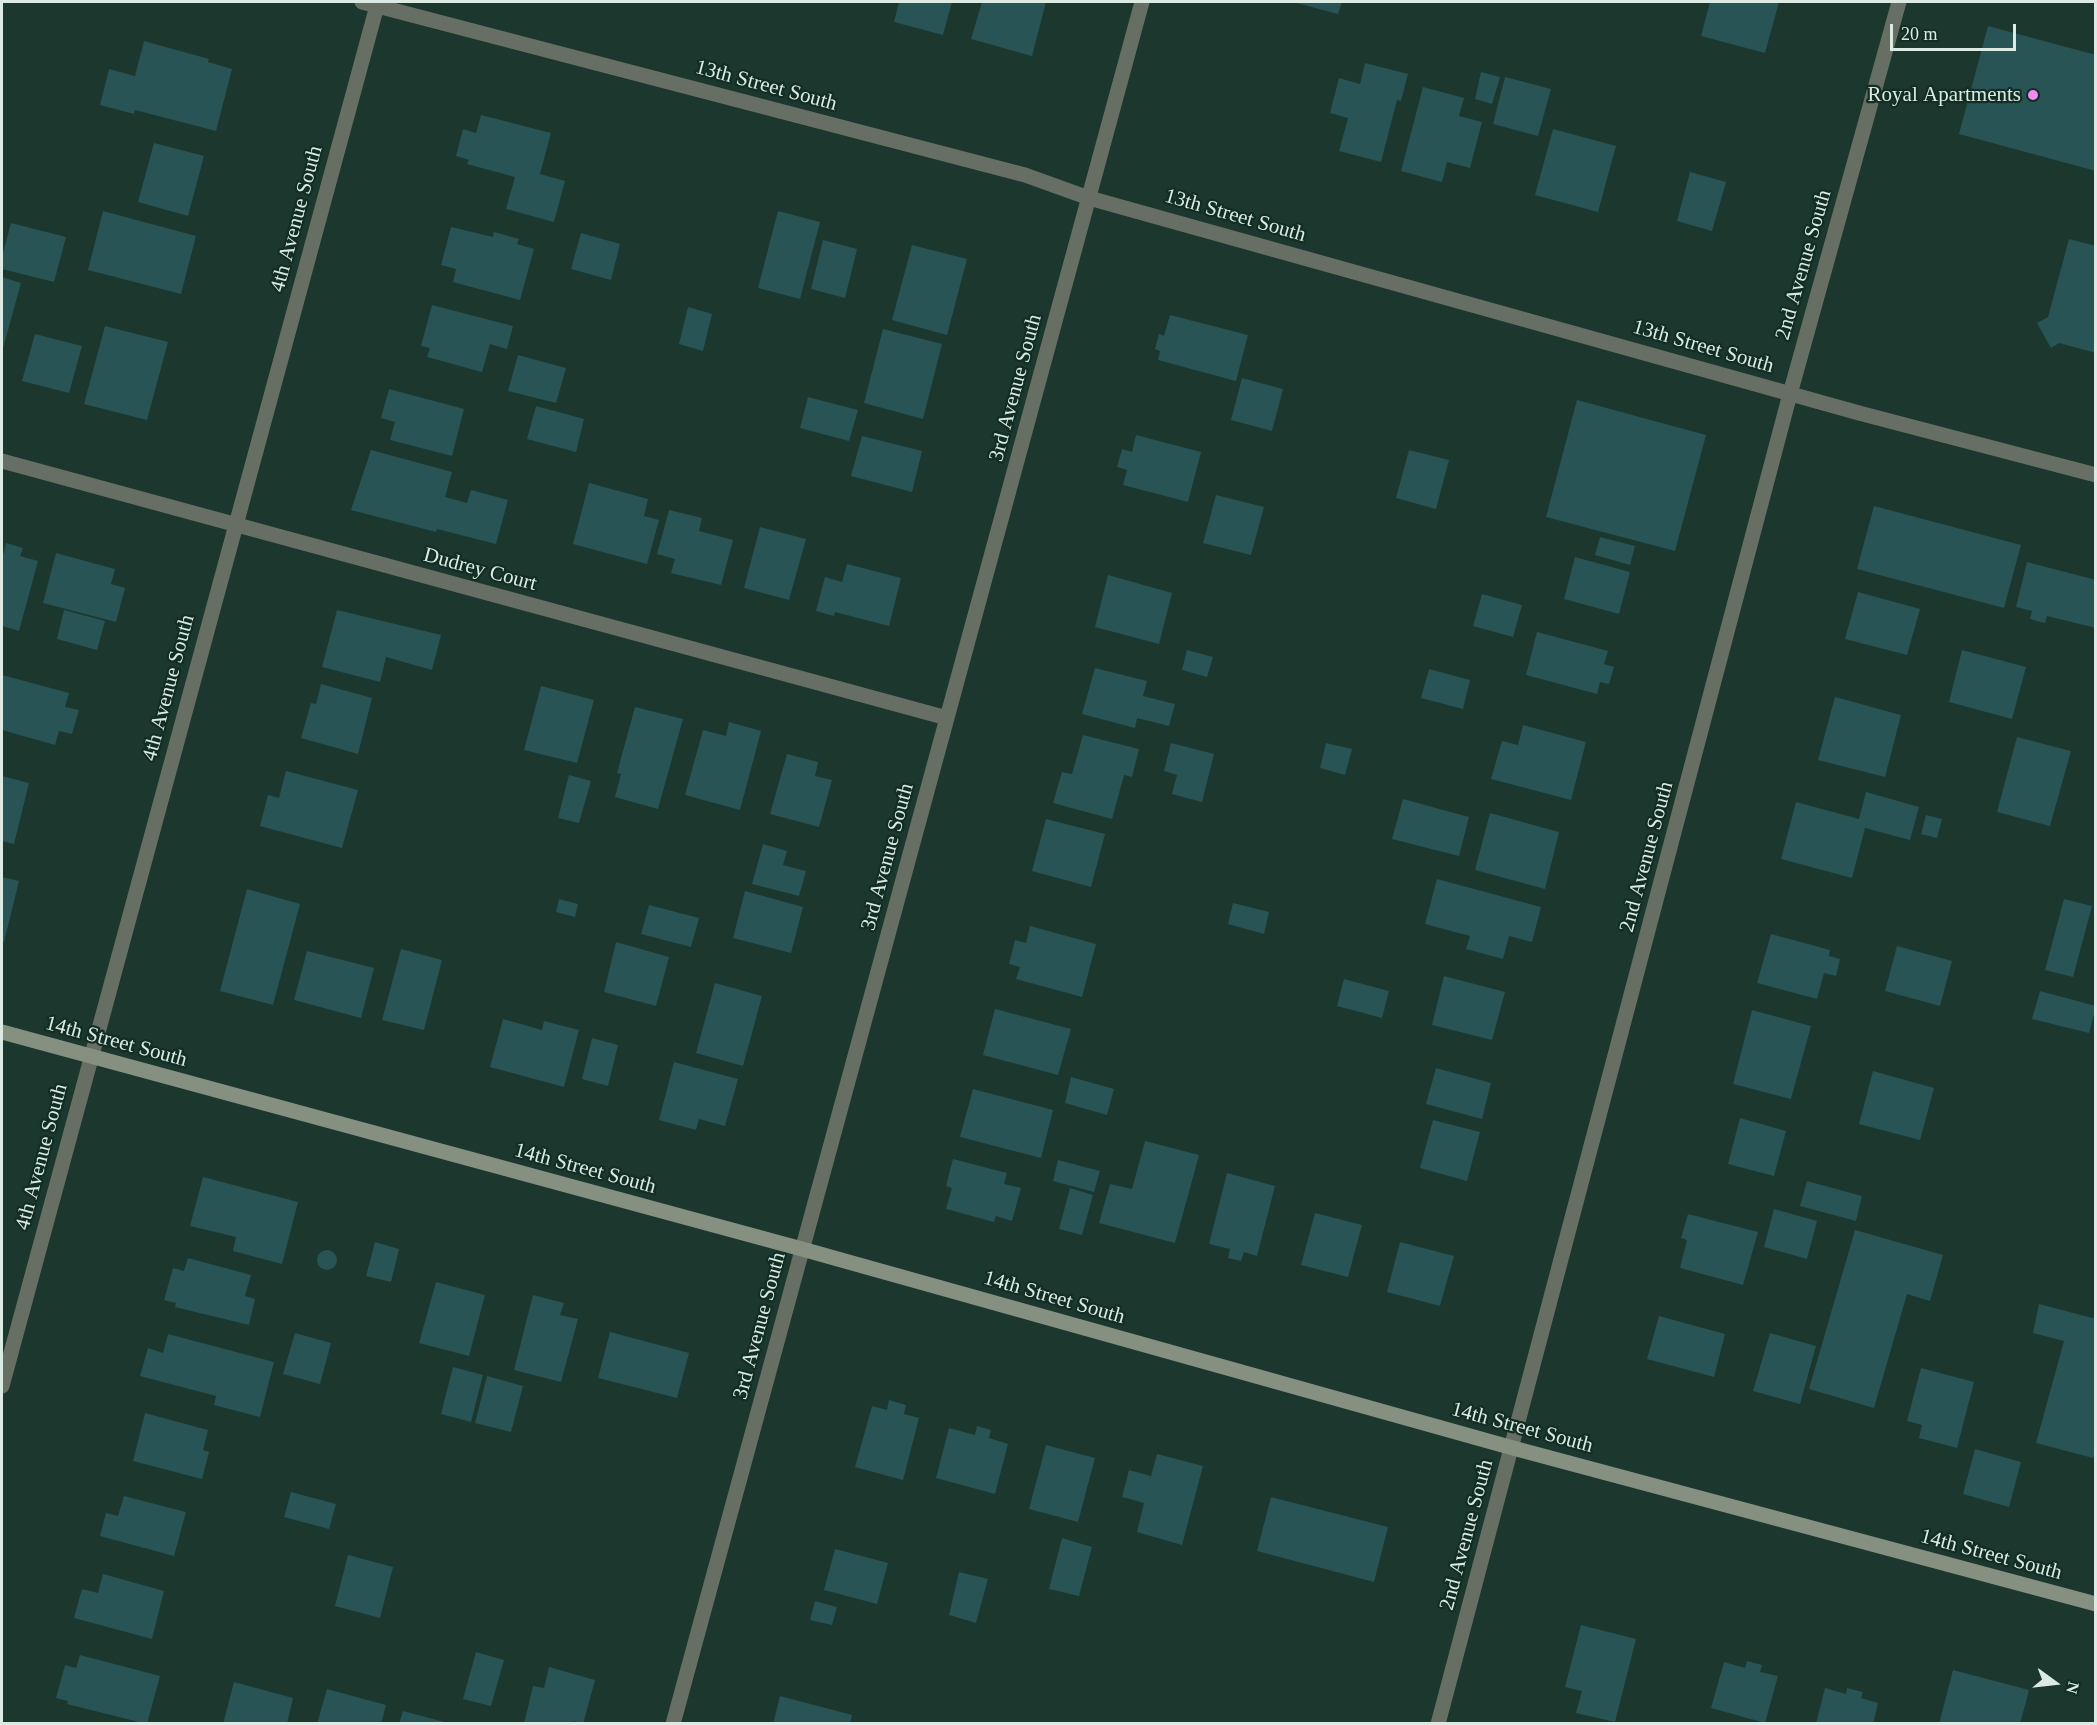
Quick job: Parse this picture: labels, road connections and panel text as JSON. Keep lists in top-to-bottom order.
{
  "streets": {
    "street": [
      "13th Street South",
      "4th Avenue South",
      "2nd Avenue South",
      "3rd Avenue South",
      "Dudrey Court",
      "14th Street South"
    ]
  },
  "crossings": [
    ["13th Street South", "4th Avenue South"],
    ["13th Street South", "2nd Avenue South"],
    ["13th Street South", "3rd Avenue South"],
    ["4th Avenue South", "Dudrey Court"],
    ["4th Avenue South", "14th Street South"],
    ["2nd Avenue South", "14th Street South"],
    ["3rd Avenue South", "Dudrey Court"],
    ["3rd Avenue South", "14th Street South"]
  ],
  "places": ["Royal Apartments"],
  "scale_bar": "20 m",
  "north": "right"
}
